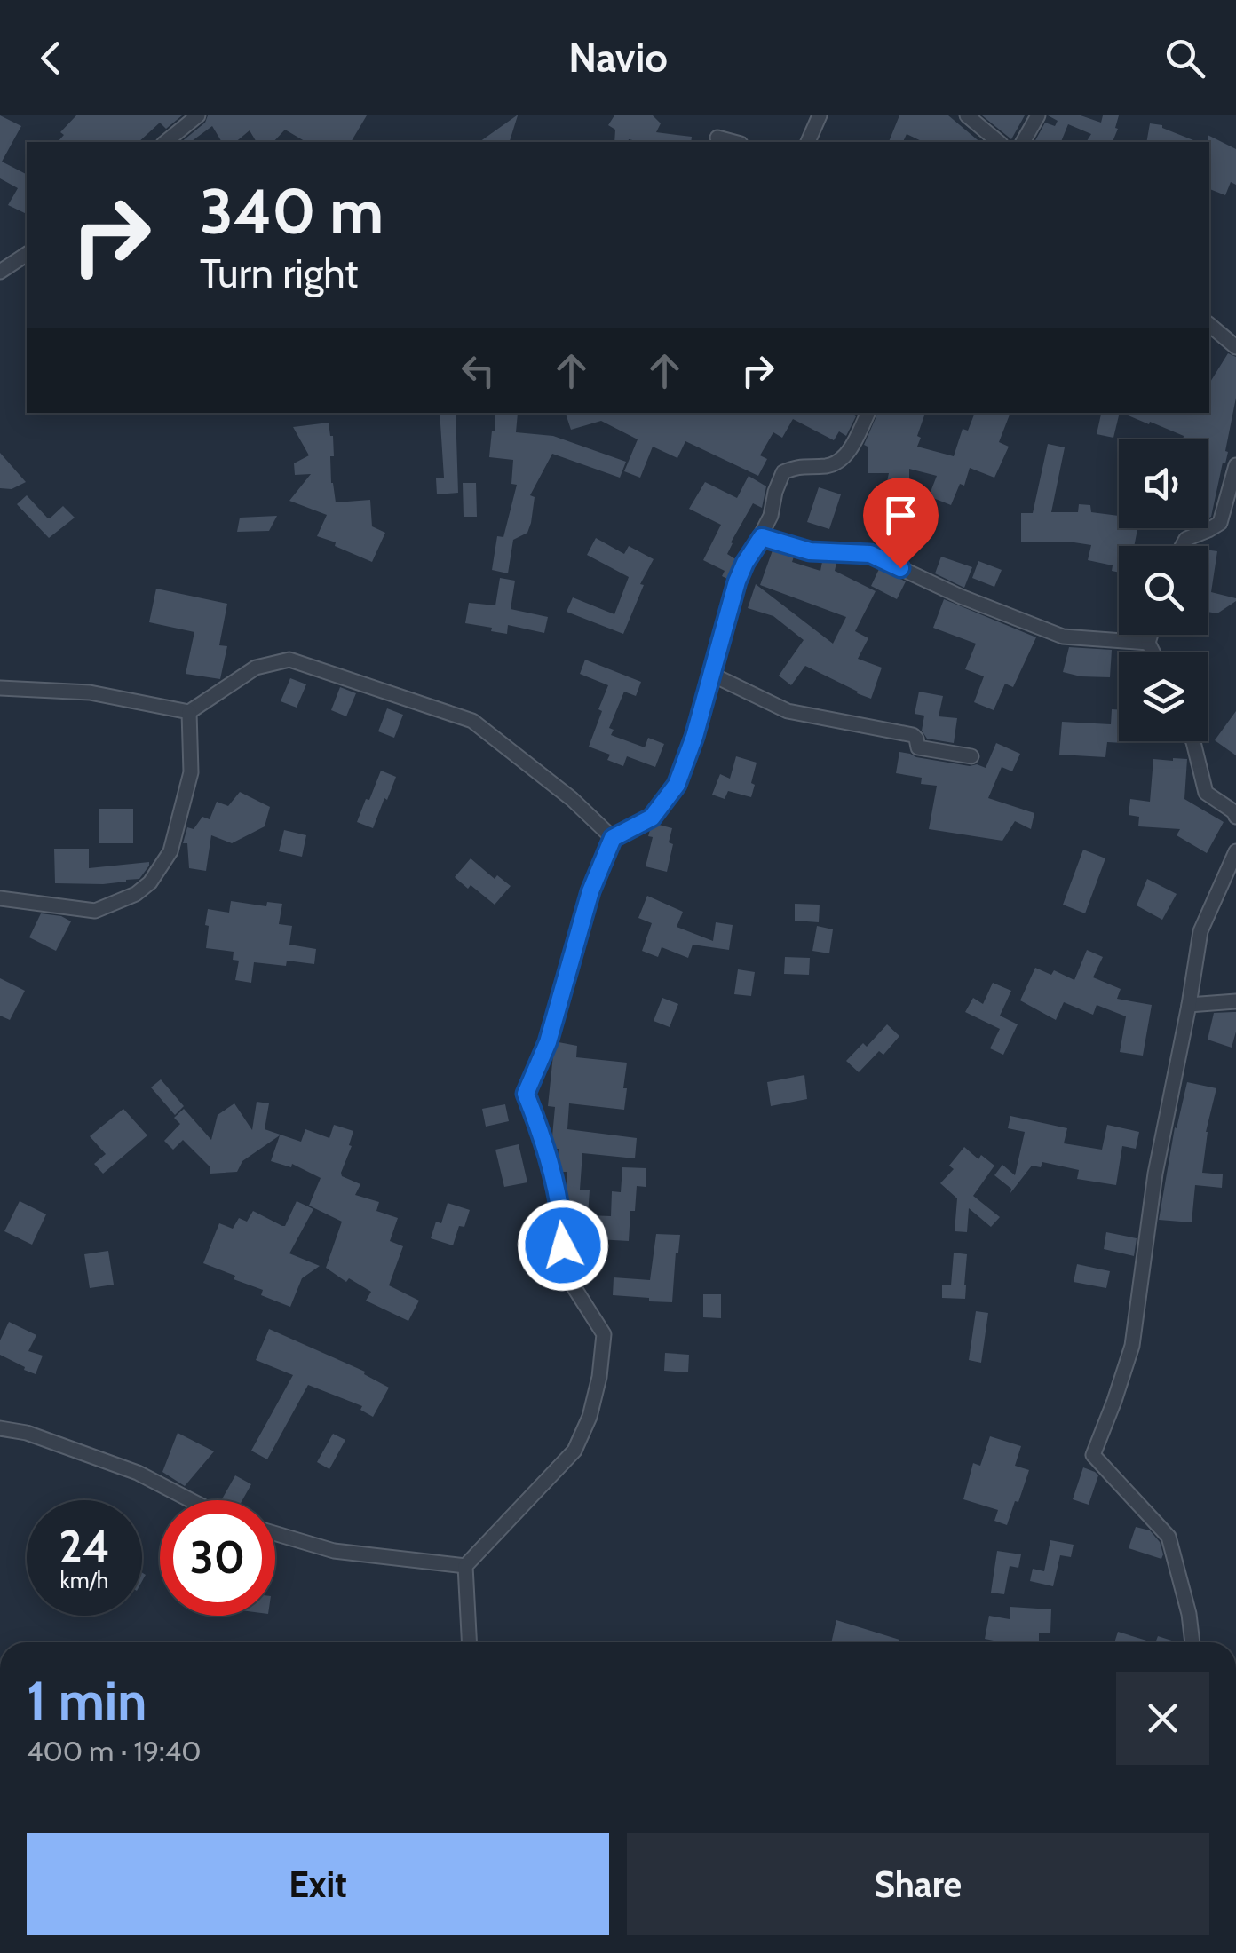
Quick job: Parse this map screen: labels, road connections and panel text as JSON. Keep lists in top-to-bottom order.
{
  "page": {
    "header": "Navio",
    "turn": ["340 m", "Turn right"],
    "speed": "24 km/h",
    "limit": "30",
    "heading": ["1 min", "400 m · 19:40"],
    "buttons": ["Exit", "Share"]
  }
}
